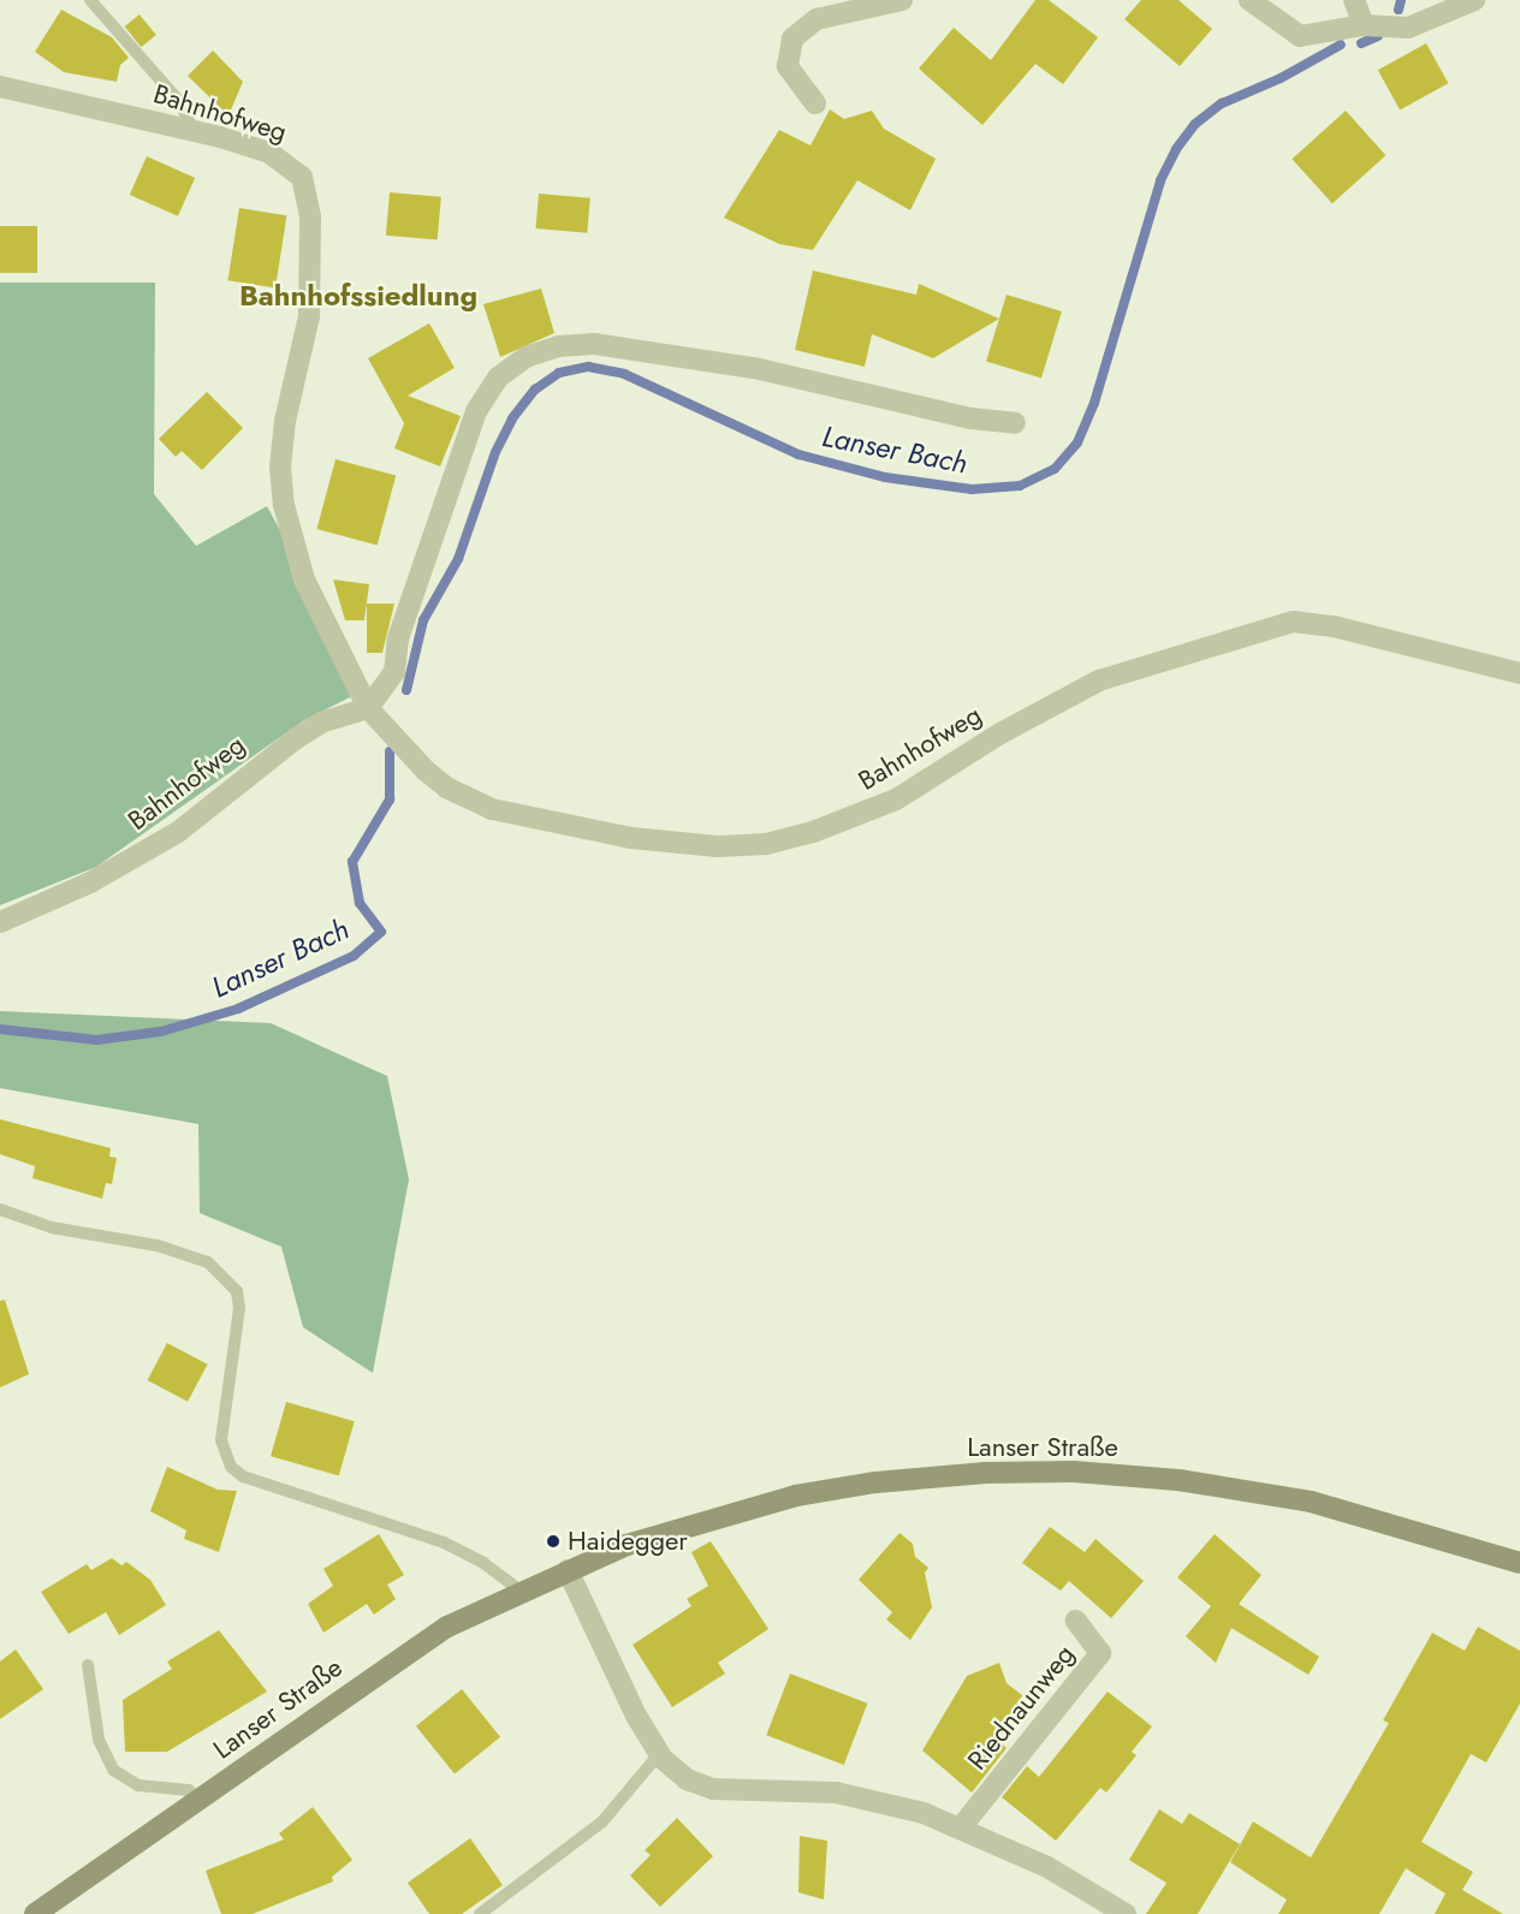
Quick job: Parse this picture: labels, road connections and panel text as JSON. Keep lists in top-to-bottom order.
{
  "streets": {
    "main road": ["Lanser Straße"],
    "street": ["Bahnhofweg", "Riednaunweg"]
  },
  "districts": ["Bahnhofssiedlung"],
  "water": ["Lanser Bach"],
  "places": ["Haidegger"]
}
